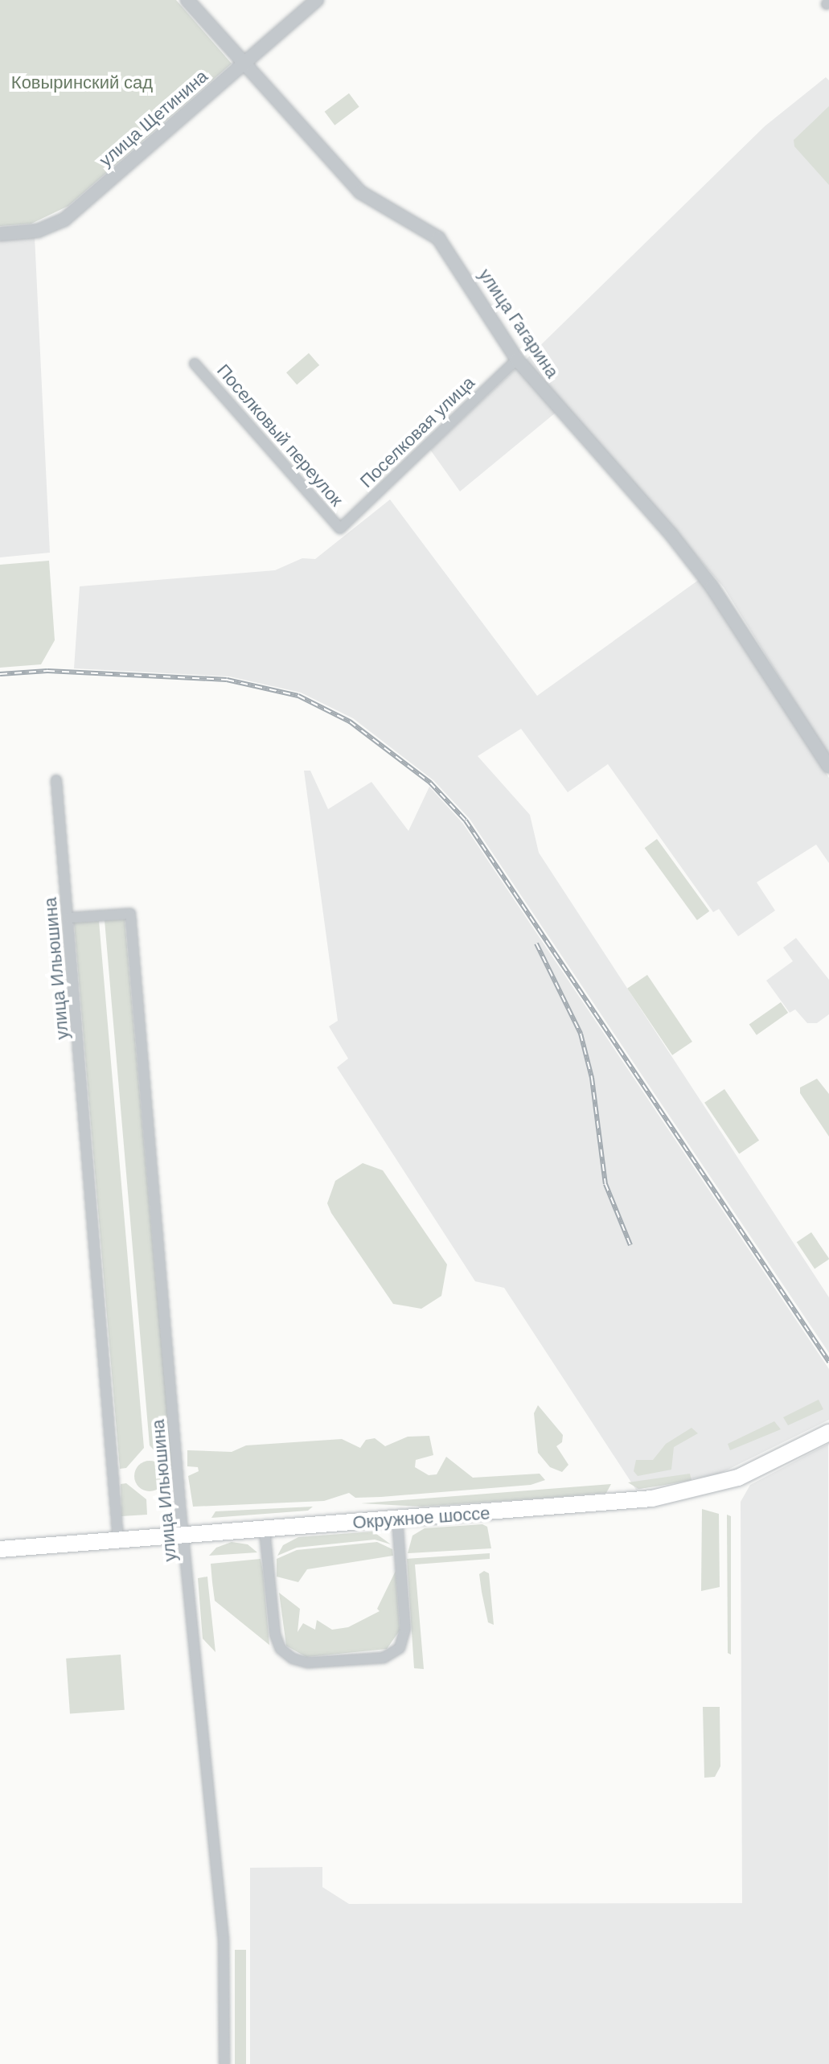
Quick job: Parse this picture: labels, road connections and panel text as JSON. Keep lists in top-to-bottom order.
{
  "streets": {
    "main road": ["Окружное шоссе"],
    "street": [
      "улица Щетинина",
      "улица Гагарина",
      "Поселковая улица",
      "Поселковый переулок",
      "улица Ильюшина"
    ]
  },
  "crossings": [
    ["улица Щетинина", "улица Гагарина"],
    ["улица Гагарина", "Поселковая улица"],
    ["Поселковая улица", "Поселковый переулок"],
    ["улица Ильюшина", "Окружное шоссе"]
  ],
  "parks": ["Ковыринский сад"]
}
